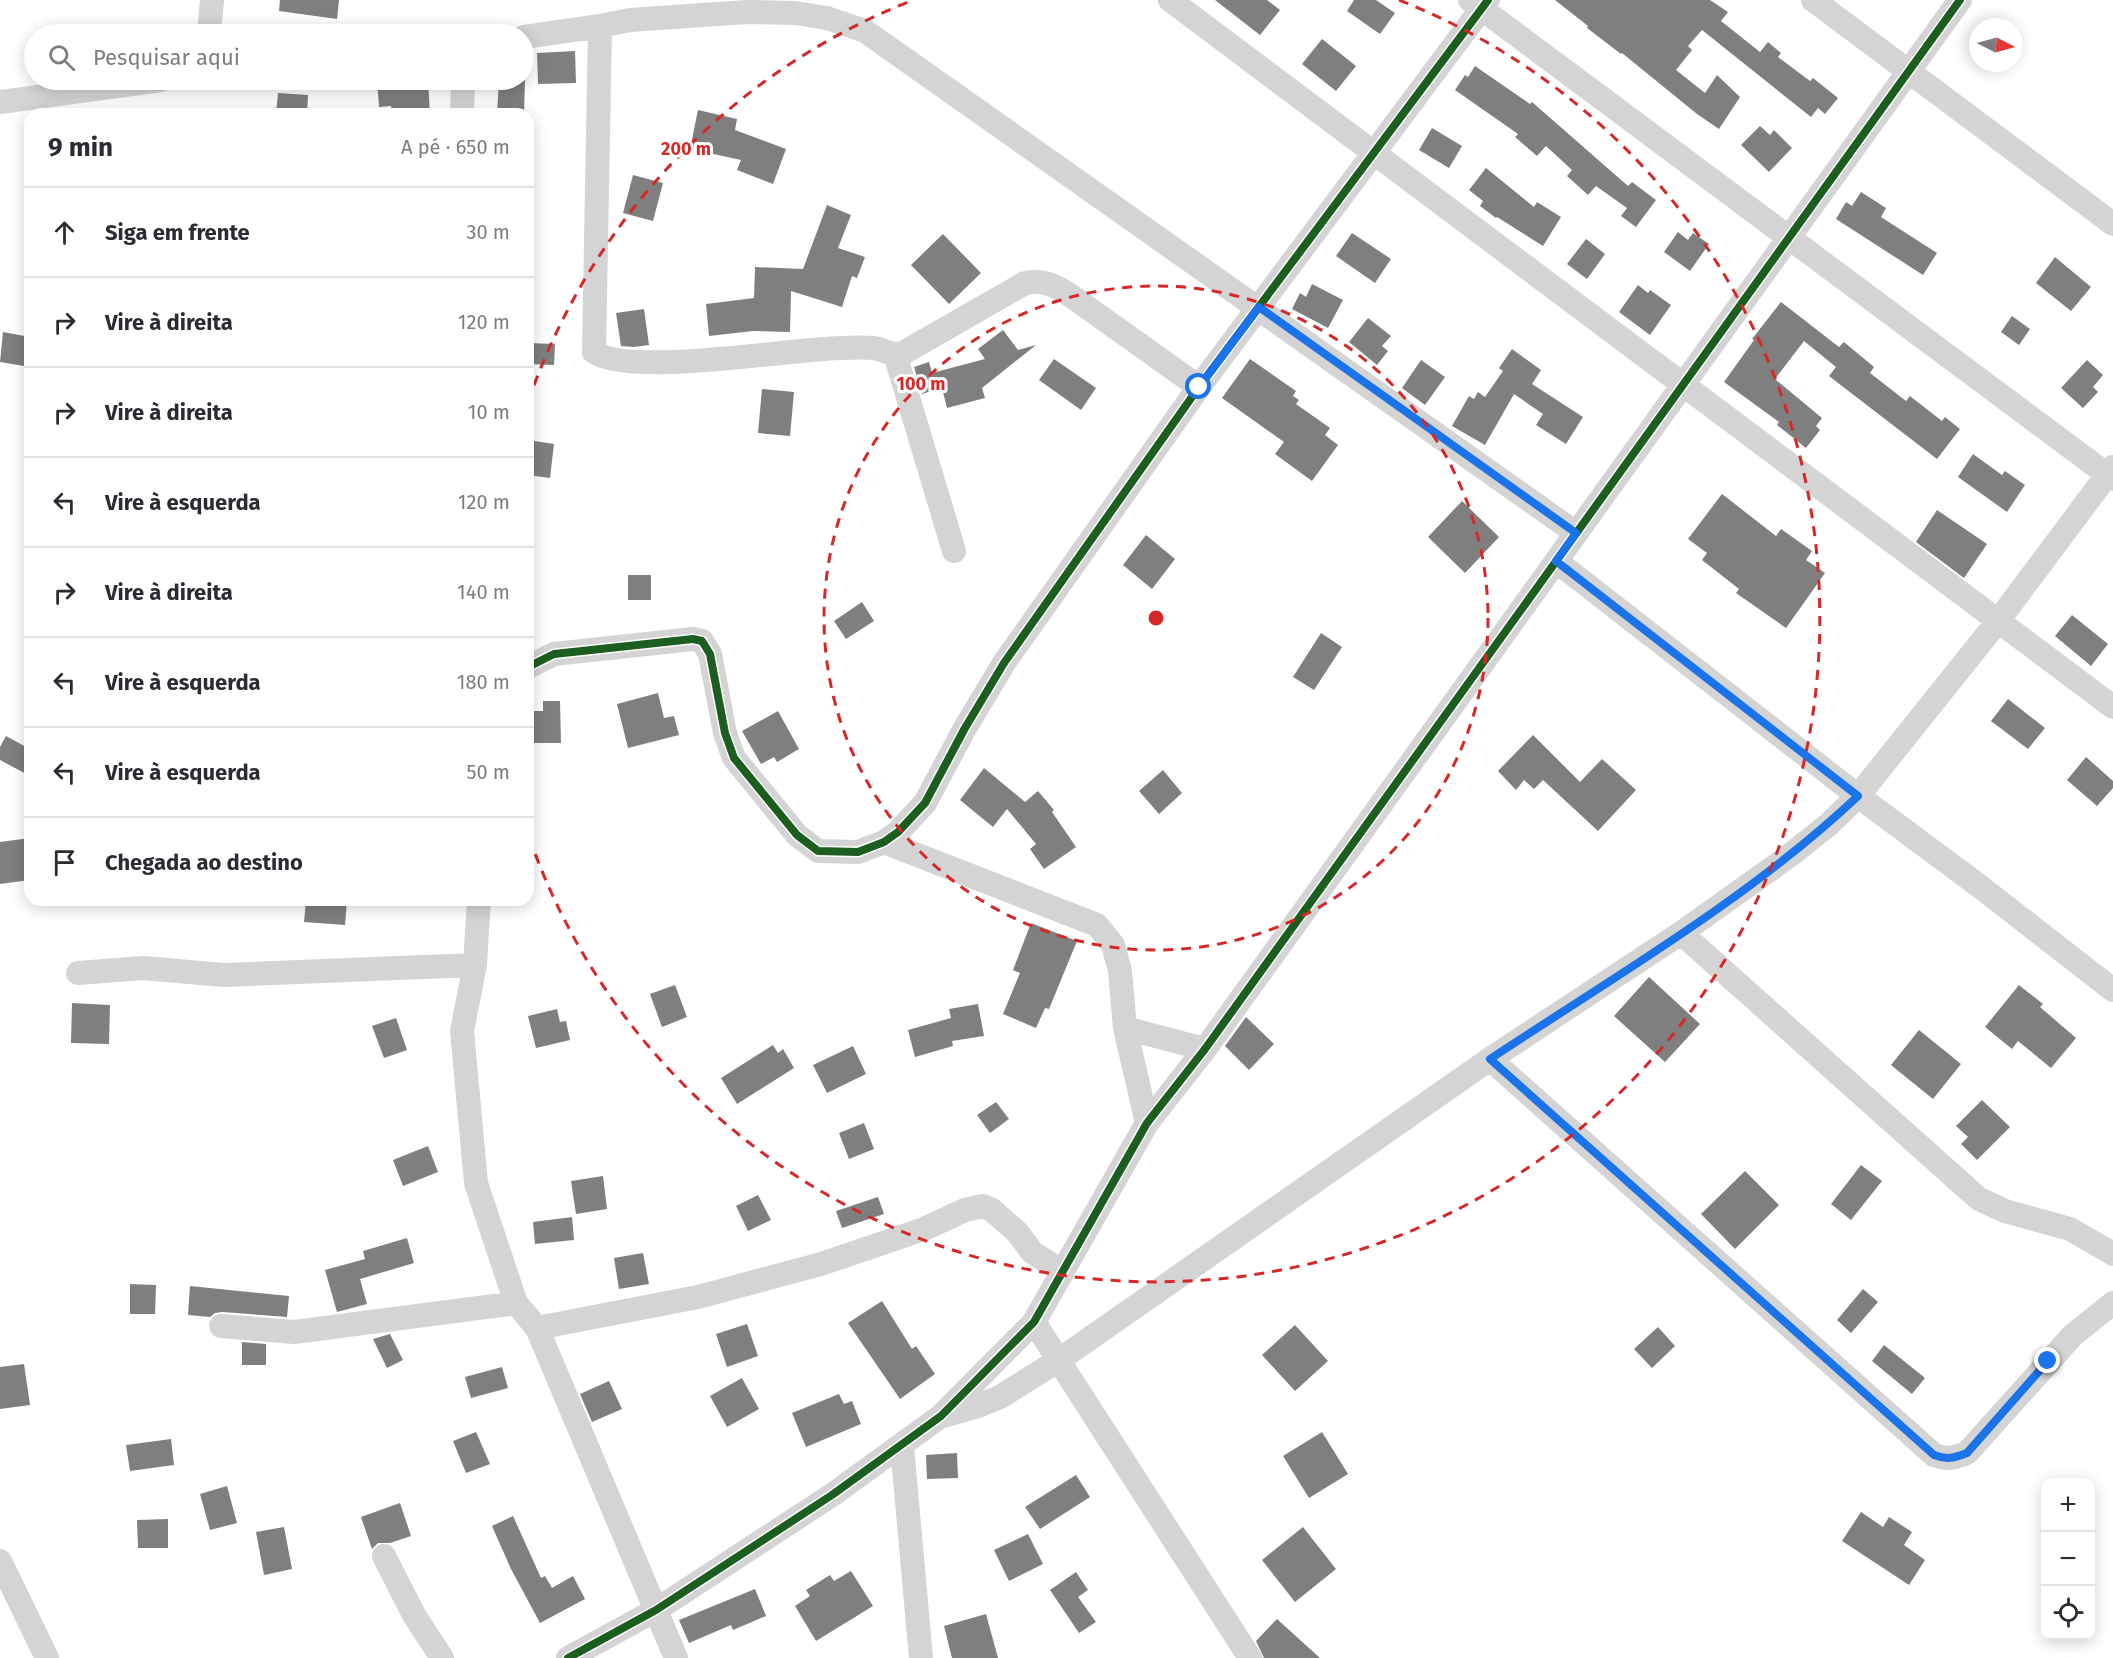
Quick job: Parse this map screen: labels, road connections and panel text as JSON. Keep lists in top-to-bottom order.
{
  "north": "right",
  "page": {
    "search": "Pesquisar aqui",
    "heading": ["9 min", "A pé · 650 m"],
    "list": [
      ["Siga em frente", "30 m"],
      ["Vire à direita", "120 m"],
      ["Vire à direita", "10 m"],
      ["Vire à esquerda", "120 m"],
      ["Vire à direita", "140 m"],
      ["Vire à esquerda", "180 m"],
      ["Vire à esquerda", "50 m"],
      "Chegada ao destino"
    ],
    "map_buttons": ["+", "−"]
  },
  "rings": ["200 m", "100 m"]
}
